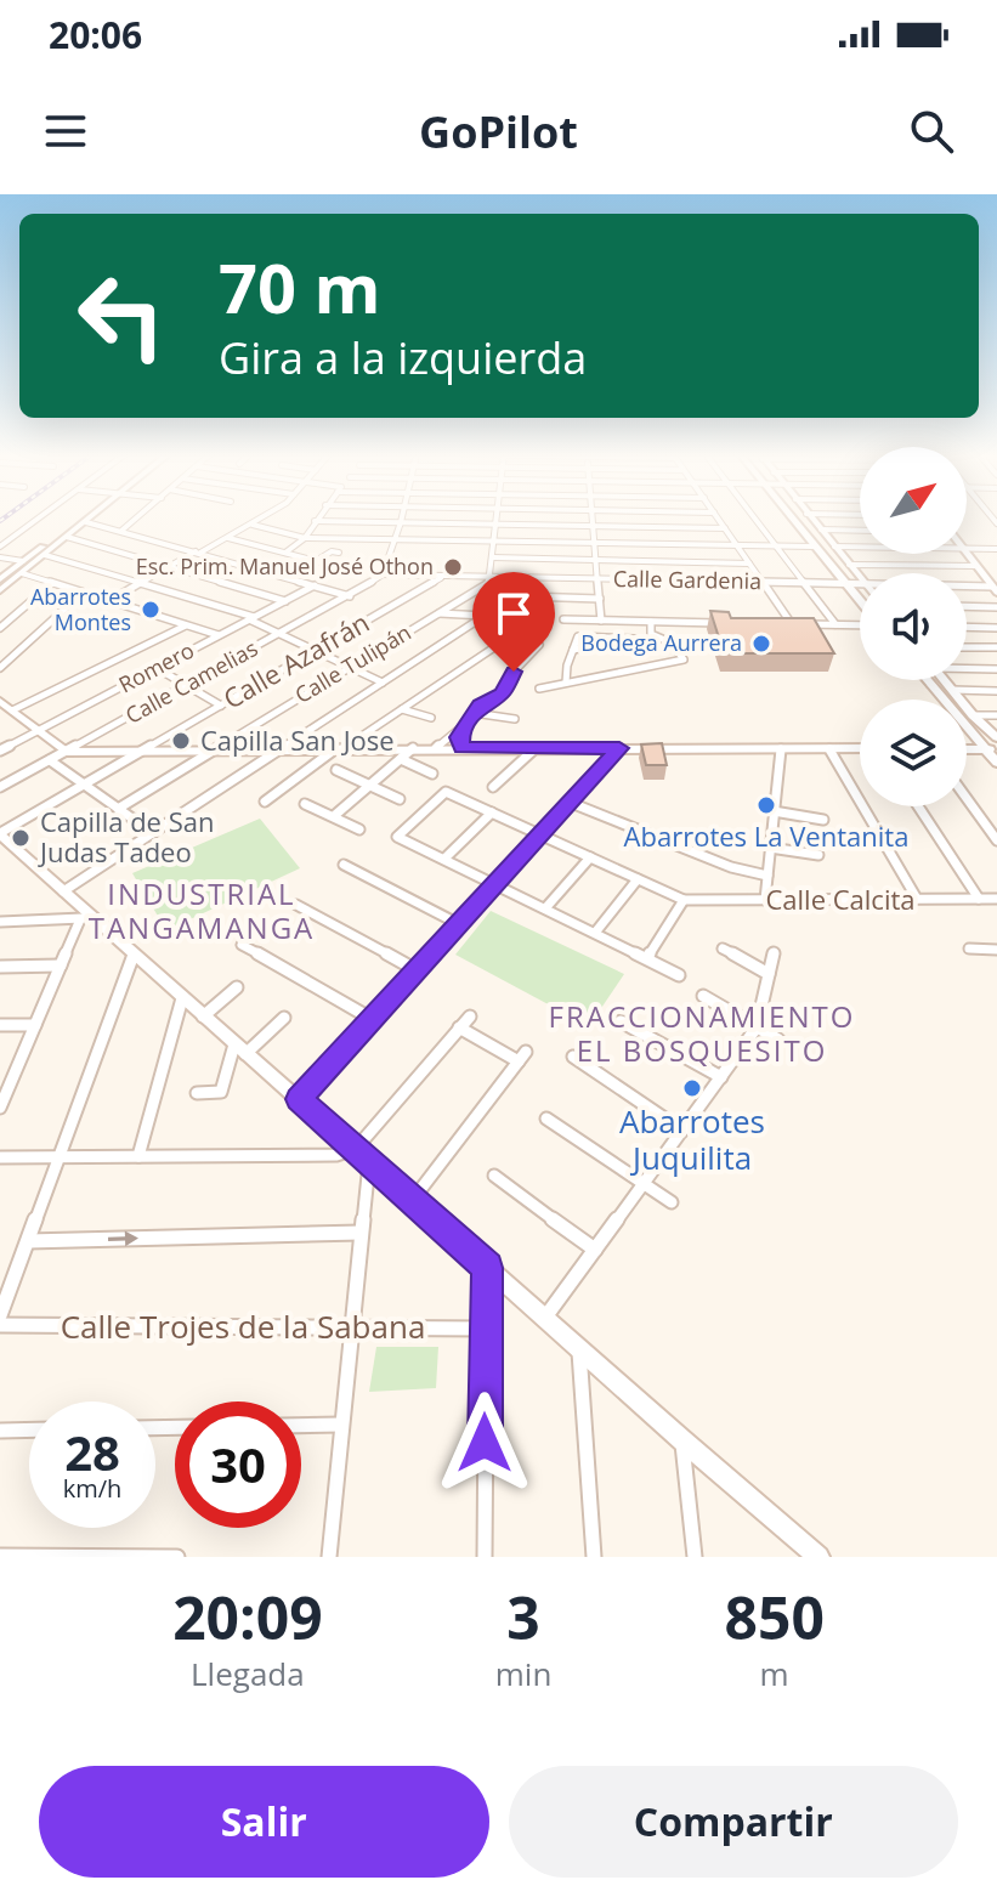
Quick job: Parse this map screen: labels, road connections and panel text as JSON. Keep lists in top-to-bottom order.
{
  "streets": {
    "street": [
      "Calle Gardenia",
      "Calle Azafrán",
      "Calle Tulipán",
      "Romero",
      "Calle Camelias",
      "Calle Calcita",
      "Calle Trojes de la Sabana"
    ]
  },
  "crossings": [
    ["Calle Gardenia", "Calle Azafrán"],
    ["Calle Gardenia", "Calle Tulipán"],
    ["Calle Gardenia", "Calle Camelias"]
  ],
  "districts": ["INDUSTRIAL TANGAMANGA", "FRACCIONAMIENTO EL BOSQUESITO"],
  "places": [
    "Esc. Prim. Manuel José Othon",
    "Abarrotes Montes",
    "Bodega Aurrera",
    "Capilla San Jose",
    "Abarrotes La Ventanita",
    "Capilla de San Judas Tadeo",
    "Abarrotes Juquilita"
  ],
  "north": "top right",
  "page": {
    "status": "20:06",
    "header": "GoPilot",
    "turn": ["70 m", "Gira a la izquierda"],
    "speed": "28 km/h",
    "limit": "30",
    "eta": [
      "20:09",
      "Llegada",
      "3",
      "min",
      "850",
      "m"
    ],
    "buttons": ["Salir", "Compartir"]
  }
}
